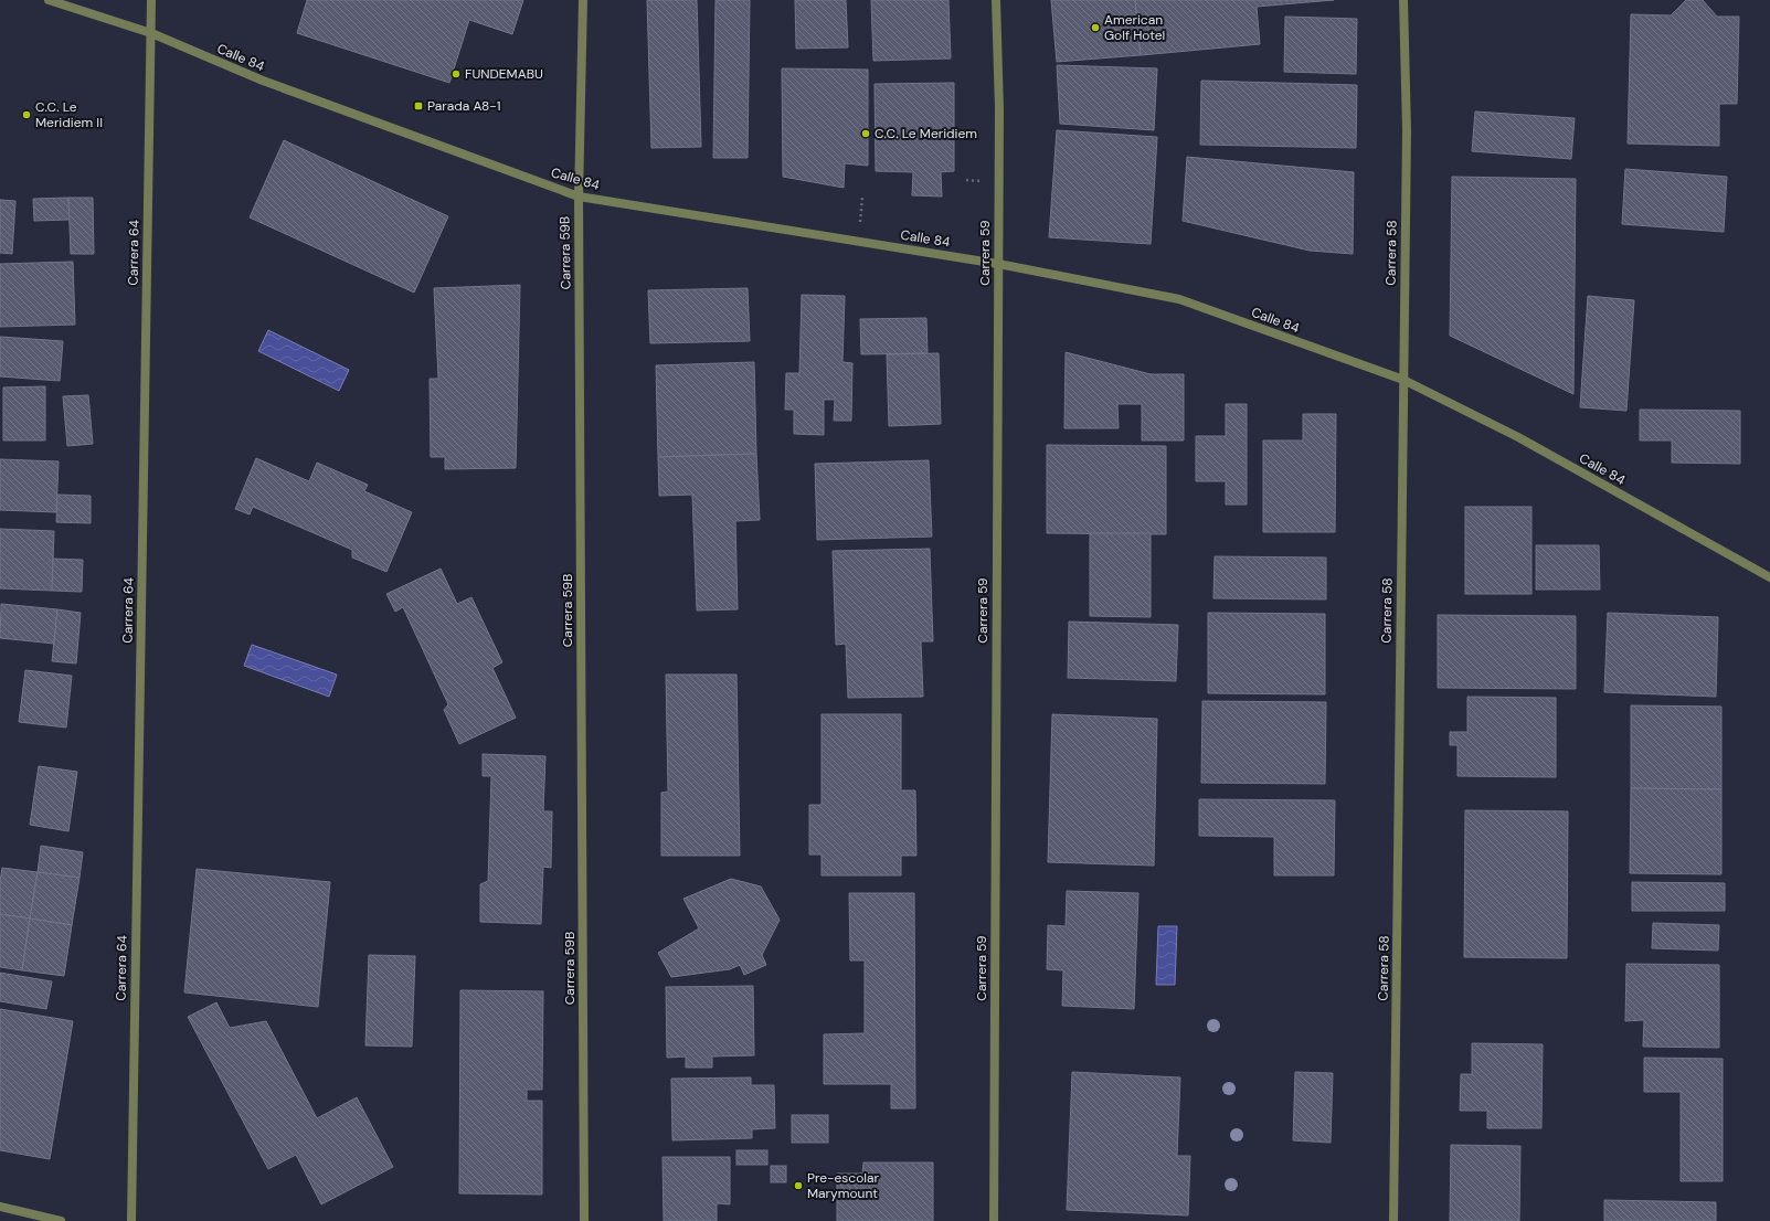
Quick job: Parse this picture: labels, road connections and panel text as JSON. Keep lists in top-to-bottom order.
{
  "streets": {
    "street": [
      "Calle 84",
      "Carrera 64",
      "Carrera 59B",
      "Carrera 59",
      "Carrera 58"
    ]
  },
  "crossings": [
    ["Calle 84", "Carrera 64"],
    ["Calle 84", "Carrera 59B"],
    ["Calle 84", "Carrera 59"],
    ["Calle 84", "Carrera 58"]
  ],
  "places": {
    "other": [
      "American Golf Hotel",
      "FUNDEMABU",
      "C.C. Le Meridiem II",
      "C.C. Le Meridiem",
      "Pre-escolar Marymount"
    ],
    "transit": ["Parada A8-1"]
  }
}
